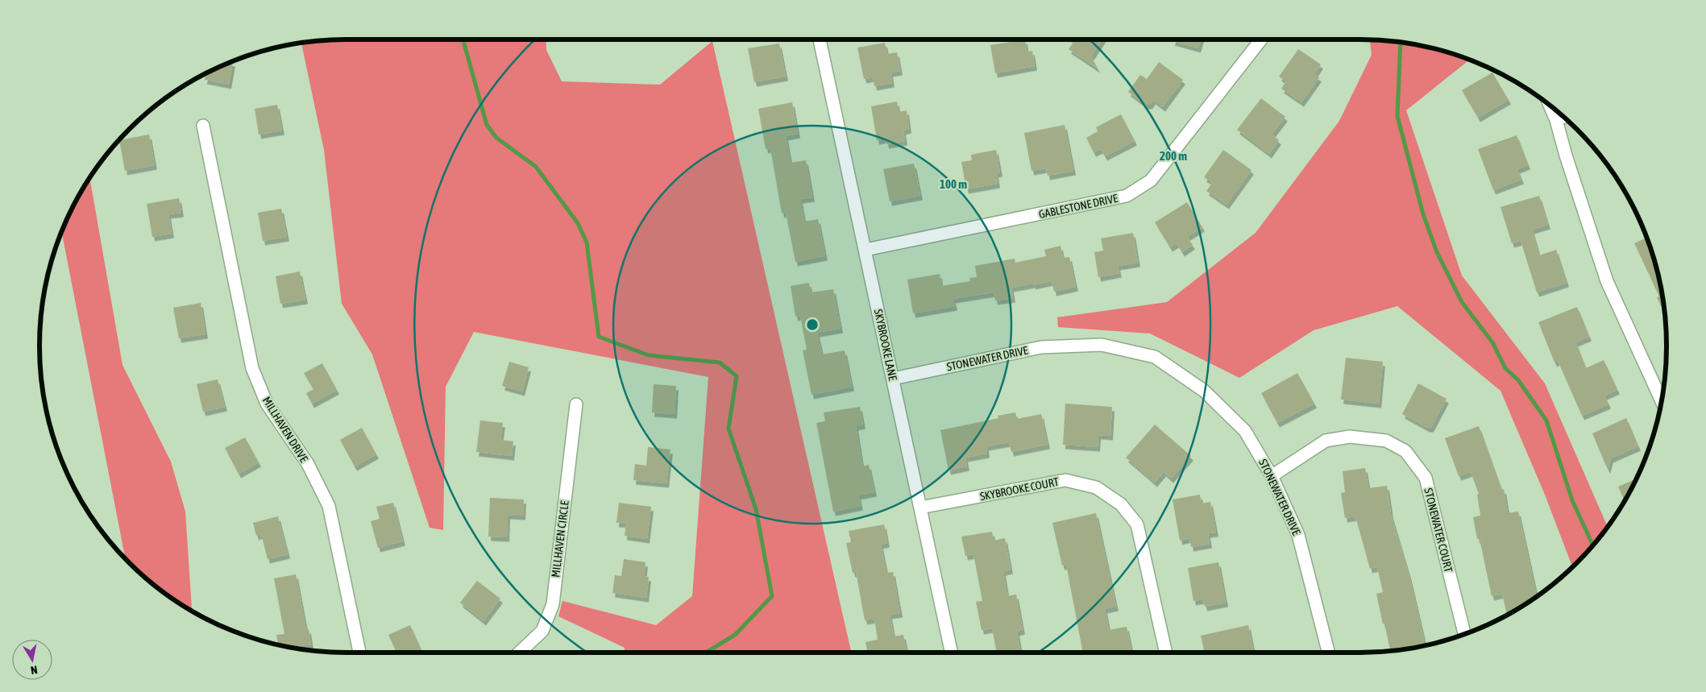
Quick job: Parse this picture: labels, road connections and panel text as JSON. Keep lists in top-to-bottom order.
{
  "streets": {
    "street": [
      "GABLESTONE DRIVE",
      "SKYBROOKE LANE",
      "STONEWATER DRIVE",
      "MILLHAVEN DRIVE",
      "SKYBROOKE COURT",
      "STONEWATER COURT",
      "MILLHAVEN CIRCLE"
    ]
  },
  "crossings": [
    ["GABLESTONE DRIVE", "SKYBROOKE LANE"],
    ["SKYBROOKE LANE", "STONEWATER DRIVE"],
    ["SKYBROOKE LANE", "SKYBROOKE COURT"],
    ["STONEWATER DRIVE", "STONEWATER COURT"]
  ],
  "north": "bottom",
  "rings": ["200 m", "100 m"]
}
